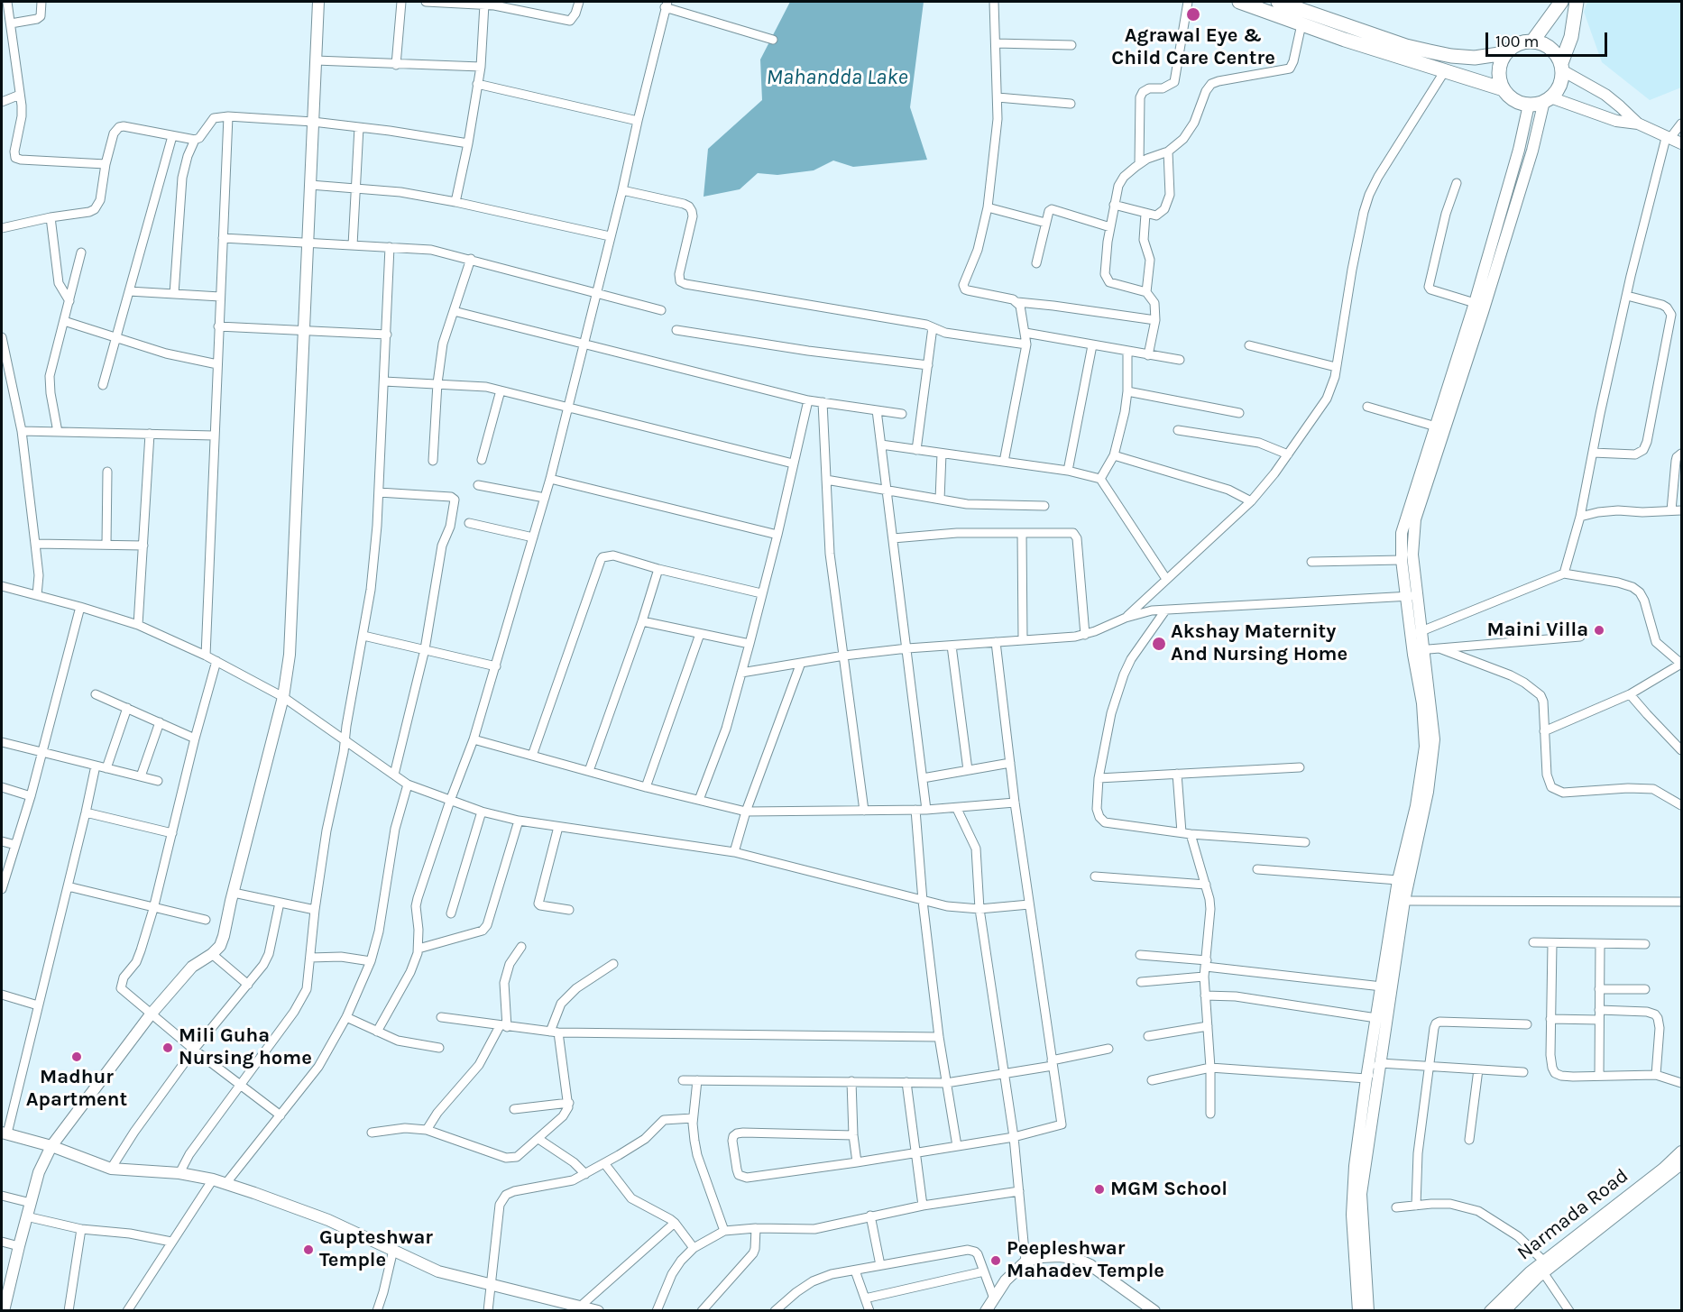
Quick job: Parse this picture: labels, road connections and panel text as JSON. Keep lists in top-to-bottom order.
{
  "streets": {
    "street": ["Narmada Road"]
  },
  "water": ["Mahandda Lake"],
  "places": [
    "Agrawal Eye & Child Care Centre",
    "Maini Villa",
    "Akshay Maternity And Nursing Home",
    "Mili Guha Nursing home",
    "Madhur Apartment",
    "MGM School",
    "Gupteshwar Temple",
    "Peepleshwar Mahadev Temple"
  ],
  "scale_bar": "100 m"
}
